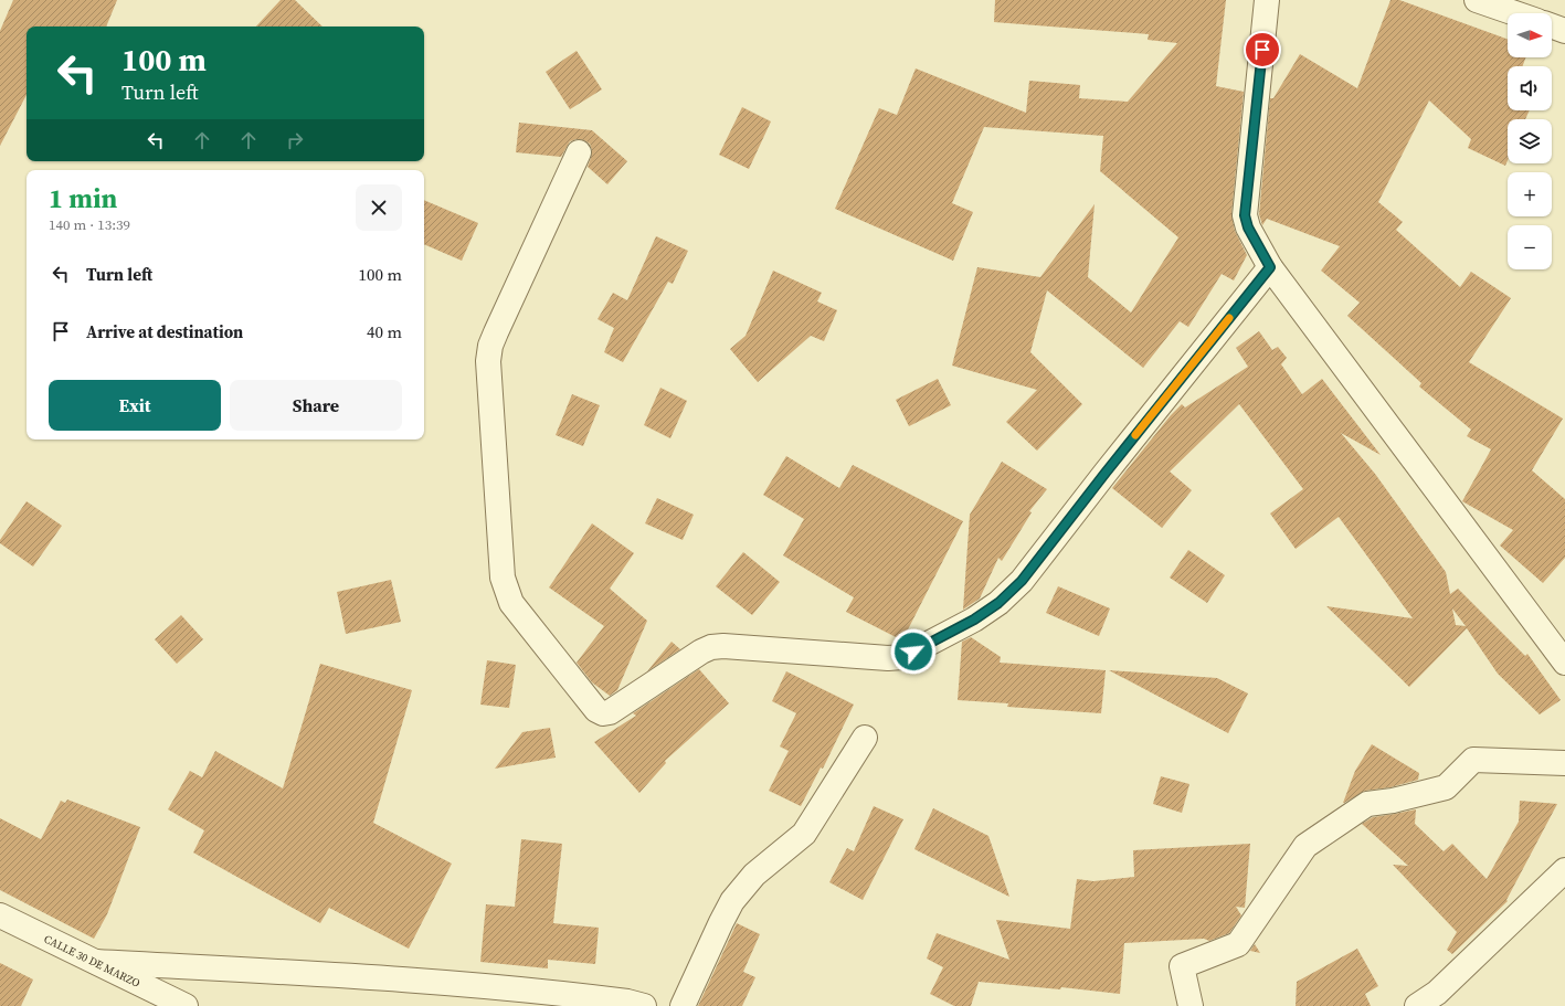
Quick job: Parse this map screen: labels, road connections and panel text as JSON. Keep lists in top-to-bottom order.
{
  "streets": {
    "street": ["CALLE 30 DE MARZO"]
  },
  "north": "right",
  "page": {
    "map_buttons": ["+", "−"],
    "turn": ["100 m", "Turn left"],
    "heading": ["1 min", "140 m · 13:39"],
    "list": [
      {
        "name": "Turn left",
        "value": "100 m"
      },
      {
        "name": "Arrive at destination",
        "value": "40 m"
      }
    ],
    "buttons": ["Exit", "Share"]
  }
}
